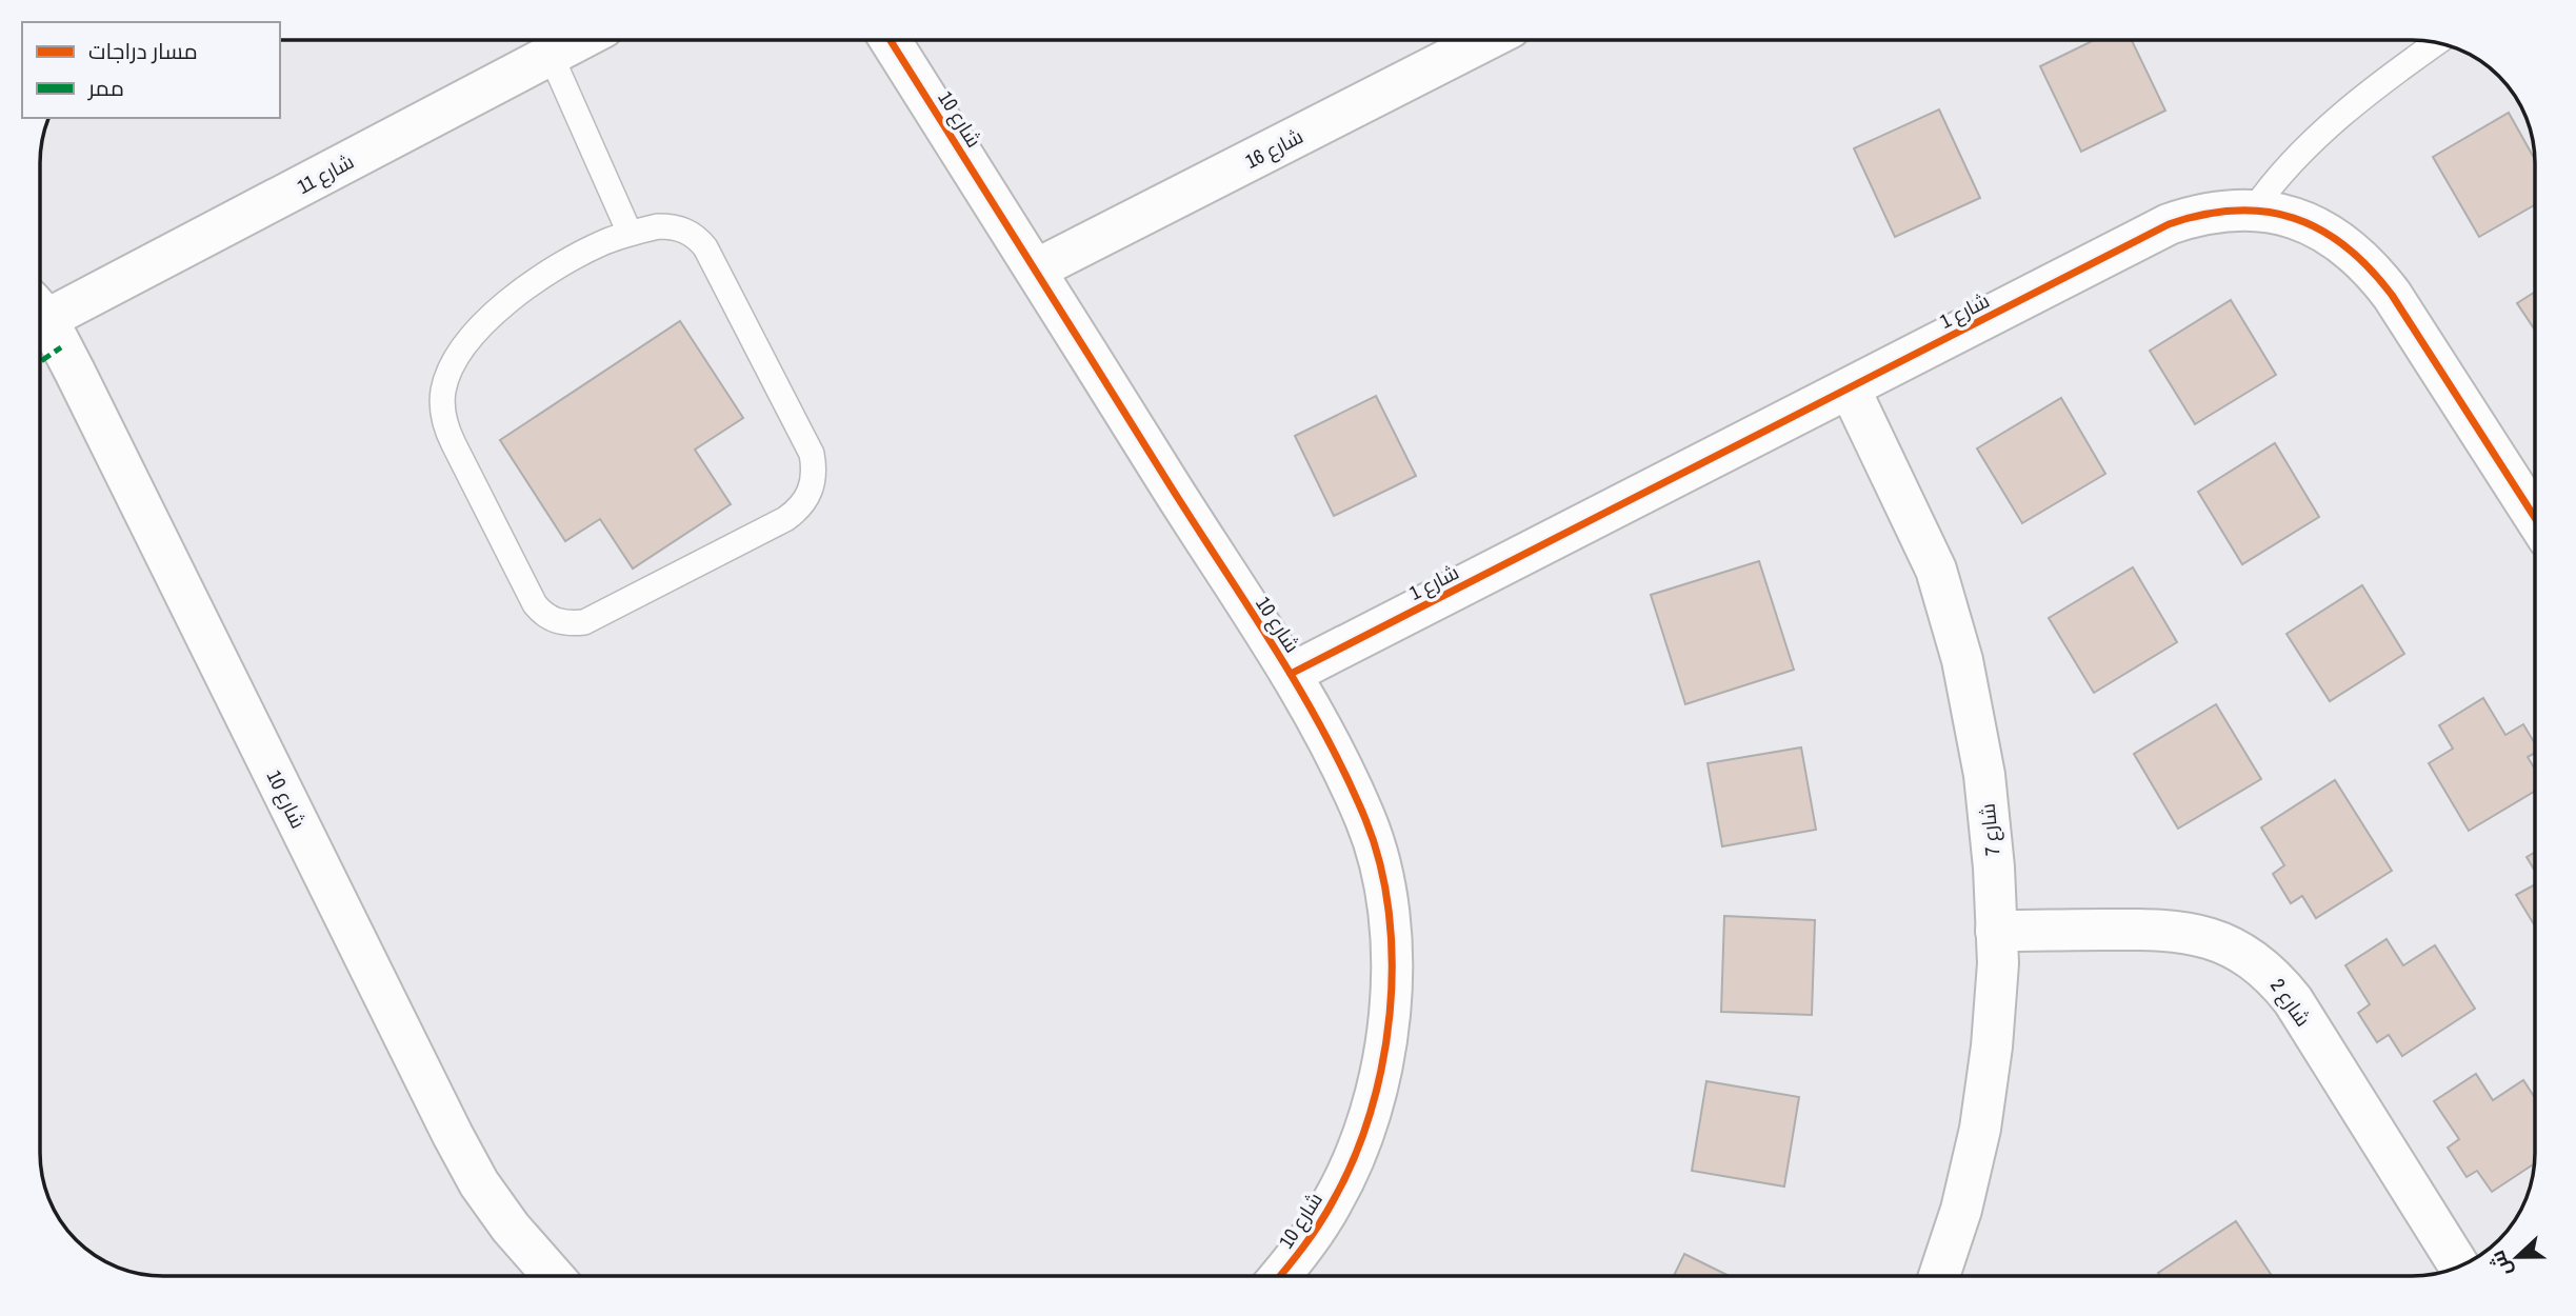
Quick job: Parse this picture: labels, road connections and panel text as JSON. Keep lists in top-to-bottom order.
{
  "streets": {
    "street": [
      "شارع 10",
      "شارع 16",
      "شارع 11",
      "شارع 1",
      "شارع 7",
      "شارع 2"
    ]
  },
  "crossings": [
    ["شارع 10", "شارع 16"],
    ["شارع 10", "شارع 1"],
    ["شارع 1", "شارع 7"],
    ["شارع 7", "شارع 2"]
  ],
  "legend": ["مسار دراجات", "ممر"],
  "north": "left"
}
